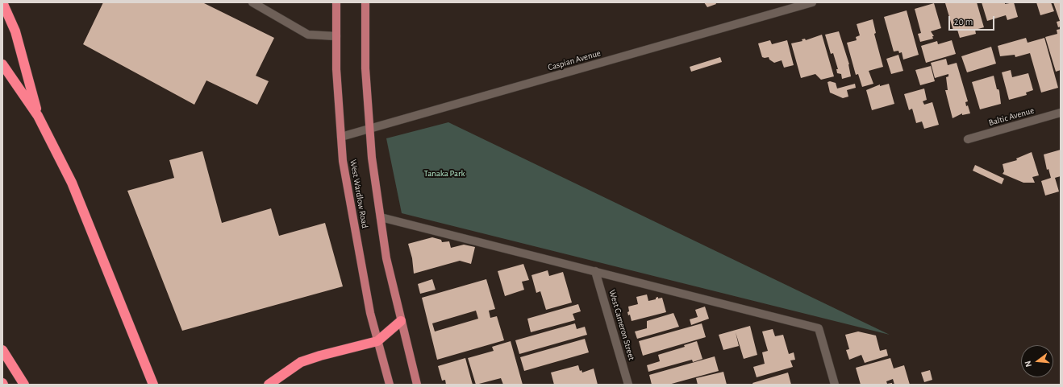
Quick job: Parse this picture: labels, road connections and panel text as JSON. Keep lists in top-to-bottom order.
{
  "streets": {
    "main road": ["West Wardlow Road"],
    "street": ["Caspian Avenue", "Baltic Avenue", "West Cameron Street"]
  },
  "crossings": [
    ["Caspian Avenue", "West Wardlow Road"]
  ],
  "parks": ["Tanaka Park"],
  "scale_bar": "20 m",
  "north": "left"
}
